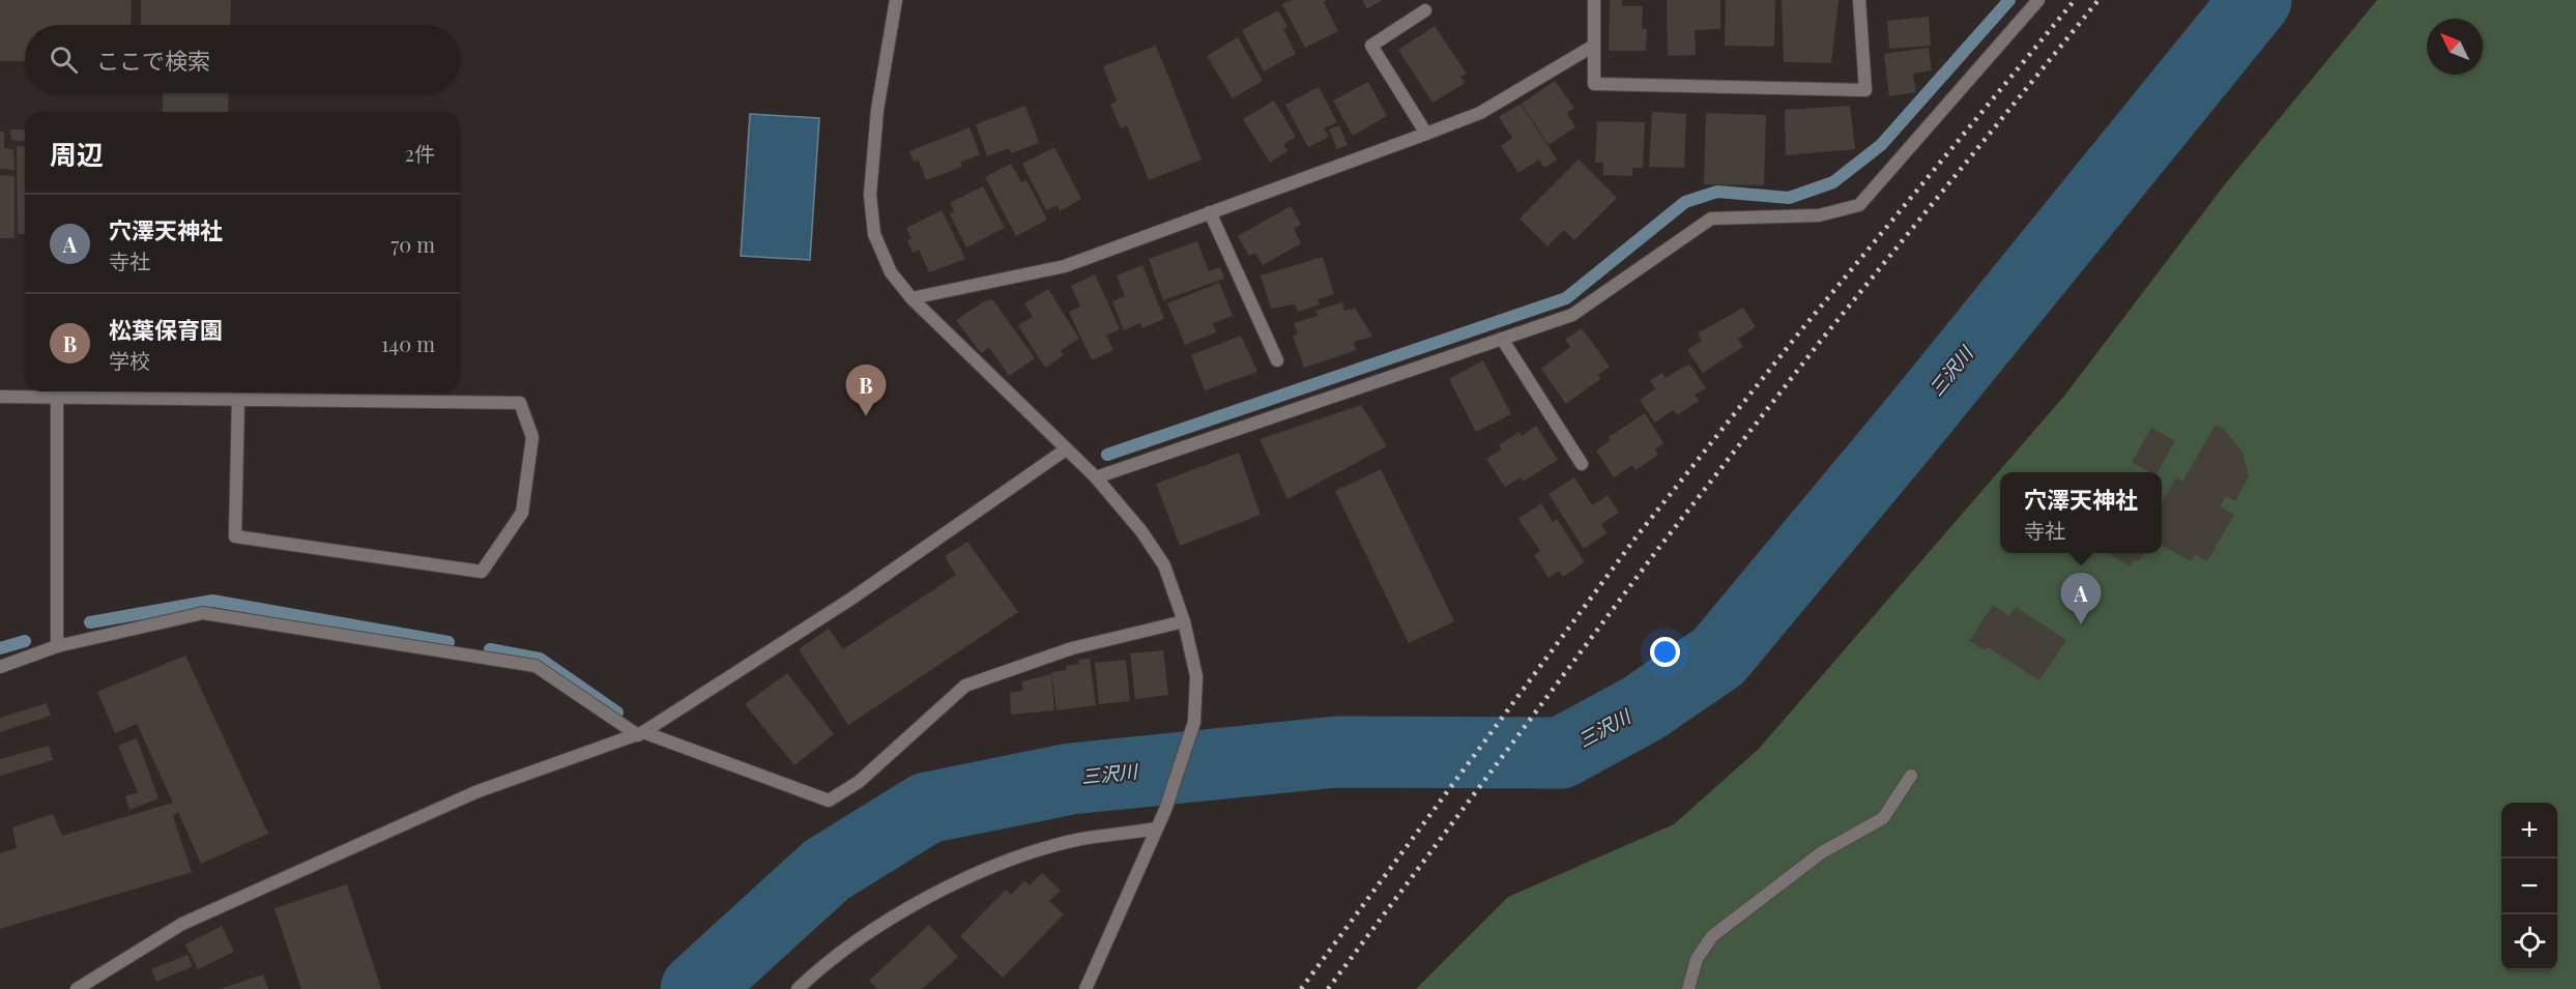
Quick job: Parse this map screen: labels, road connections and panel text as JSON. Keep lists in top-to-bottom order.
{
  "water": ["三沢川"],
  "north": "top left",
  "page": {
    "search": "ここで検索",
    "heading": ["周辺", "2件"],
    "list": [
      {
        "mark": "A",
        "name": "穴澤天神社",
        "note": "寺社",
        "value": "70 m"
      },
      {
        "mark": "B",
        "name": "松葉保育園",
        "note": "学校",
        "value": "140 m"
      }
    ],
    "pins": ["B", "A"],
    "popup": ["穴澤天神社", "寺社"],
    "map_buttons": ["+", "−"]
  }
}
